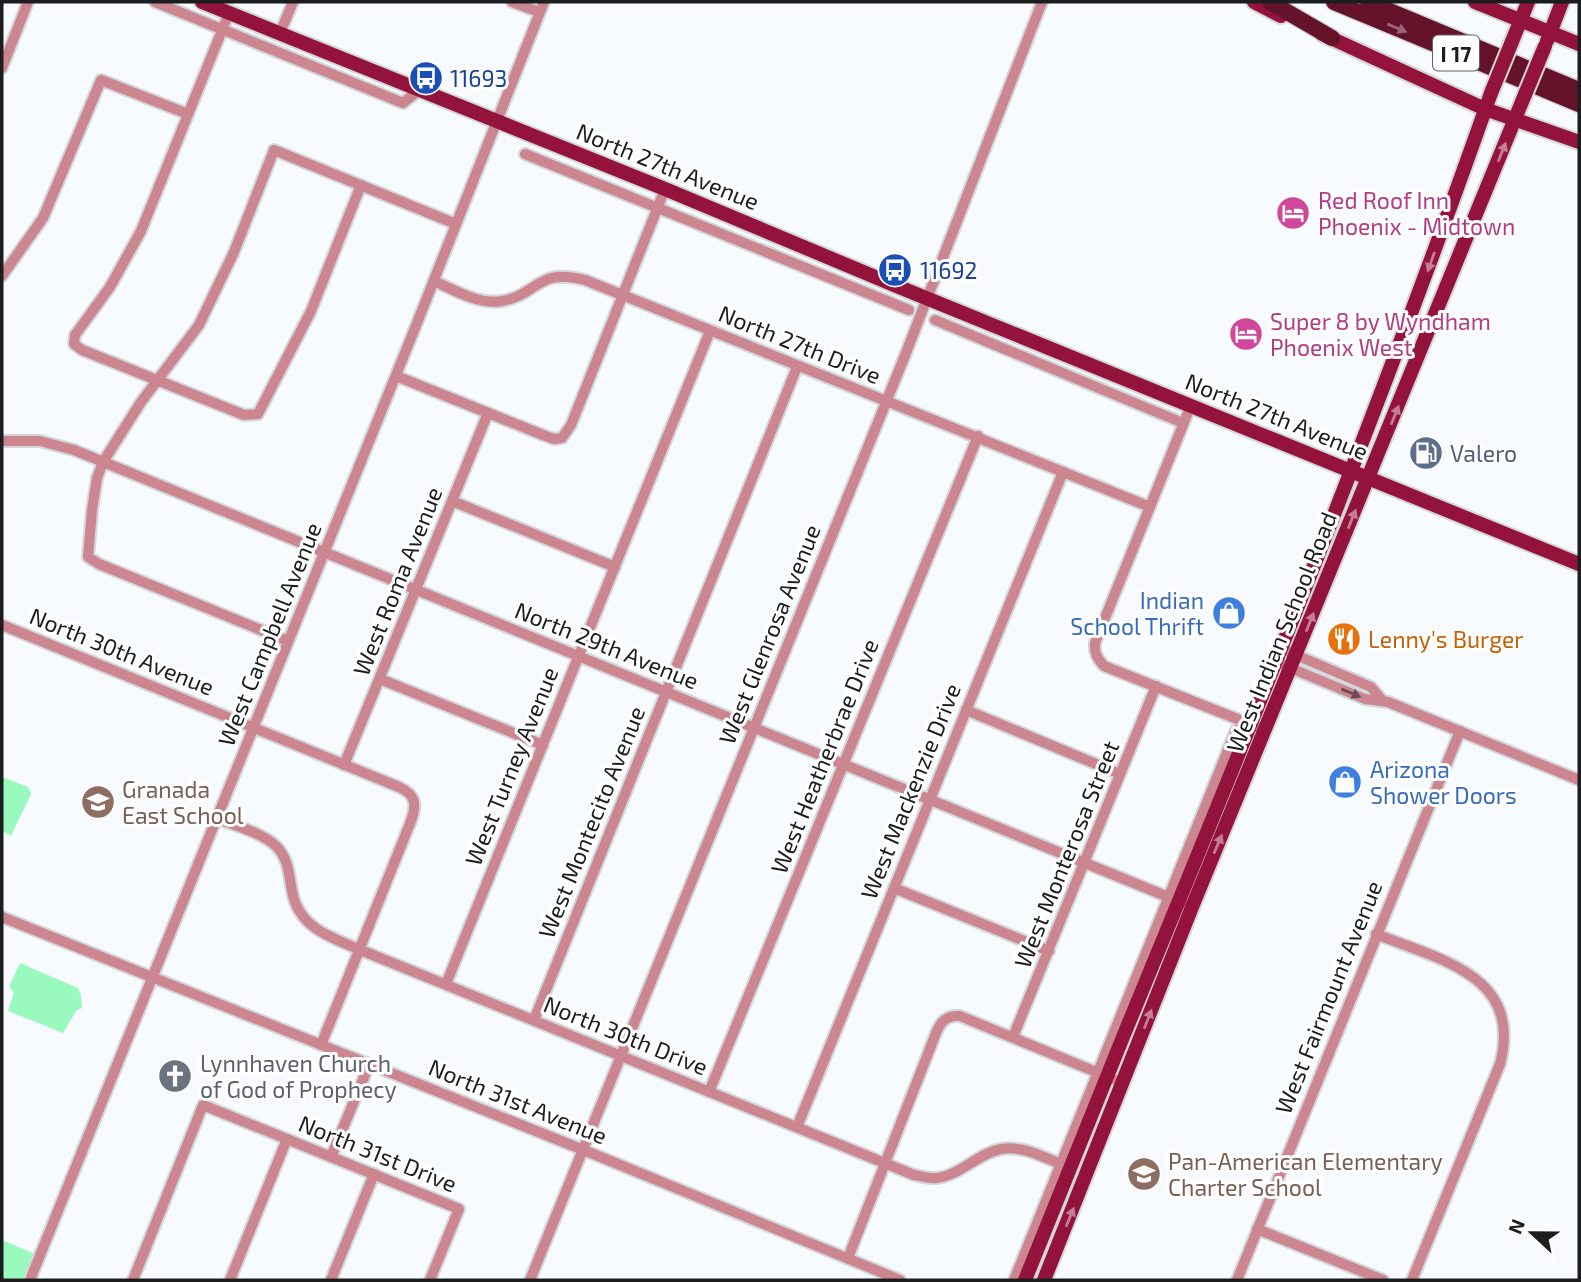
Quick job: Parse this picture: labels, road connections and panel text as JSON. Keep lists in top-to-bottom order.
{
  "streets": {
    "highway": ["I 17"],
    "main road": ["North 27th Avenue", "West Indian School Road"],
    "street": [
      "North 27th Drive",
      "West Roma Avenue",
      "West Campbell Avenue",
      "West Glenrosa Avenue",
      "North 29th Avenue",
      "North 30th Avenue",
      "West Heatherbrae Drive",
      "West Turney Avenue",
      "West Mackenzie Drive",
      "West Montecito Avenue",
      "West Monterosa Street",
      "West Fairmount Avenue",
      "North 30th Drive",
      "North 31st Avenue",
      "North 31st Drive"
    ]
  },
  "crossings": [
    ["North 27th Avenue", "West Indian School Road"],
    ["North 27th Avenue", "West Campbell Avenue"],
    ["North 27th Avenue", "West Glenrosa Avenue"],
    ["North 27th Drive", "West Campbell Avenue"],
    ["North 27th Drive", "West Glenrosa Avenue"],
    ["North 27th Drive", "West Heatherbrae Drive"],
    ["North 27th Drive", "West Turney Avenue"],
    ["North 27th Drive", "West Mackenzie Drive"],
    ["North 27th Drive", "West Montecito Avenue"],
    ["West Roma Avenue", "North 29th Avenue"],
    ["West Roma Avenue", "North 30th Avenue"],
    ["West Indian School Road", "North 29th Avenue"],
    ["West Indian School Road", "North 30th Drive"],
    ["West Campbell Avenue", "North 29th Avenue"],
    ["West Campbell Avenue", "North 30th Avenue"],
    ["West Campbell Avenue", "North 30th Drive"],
    ["West Campbell Avenue", "North 31st Avenue"],
    ["West Glenrosa Avenue", "North 29th Avenue"],
    ["West Glenrosa Avenue", "North 30th Drive"],
    ["West Glenrosa Avenue", "North 31st Avenue"],
    ["North 29th Avenue", "West Heatherbrae Drive"],
    ["North 29th Avenue", "West Turney Avenue"],
    ["North 29th Avenue", "West Mackenzie Drive"],
    ["North 29th Avenue", "West Montecito Avenue"],
    ["North 29th Avenue", "West Monterosa Street"],
    ["North 30th Avenue", "North 30th Drive"],
    ["West Heatherbrae Drive", "North 30th Drive"],
    ["West Turney Avenue", "North 30th Drive"],
    ["West Mackenzie Drive", "North 30th Drive"],
    ["West Montecito Avenue", "North 30th Drive"]
  ],
  "places": {
    "bus stop": ["11693", "11692"],
    "hotel": ["Red Roof Inn Phoenix - Midtown", "Super 8 by Wyndham Phoenix West"],
    "fuel station": ["Valero"],
    "shop": ["Indian School Thrift", "Arizona Shower Doors"],
    "restaurant": ["Lenny's Burger"],
    "school or university": ["Granada East School", "Pan-American Elementary Charter School"],
    "church": ["Lynnhaven Church of God of Prophecy"]
  },
  "north": "left"
}
